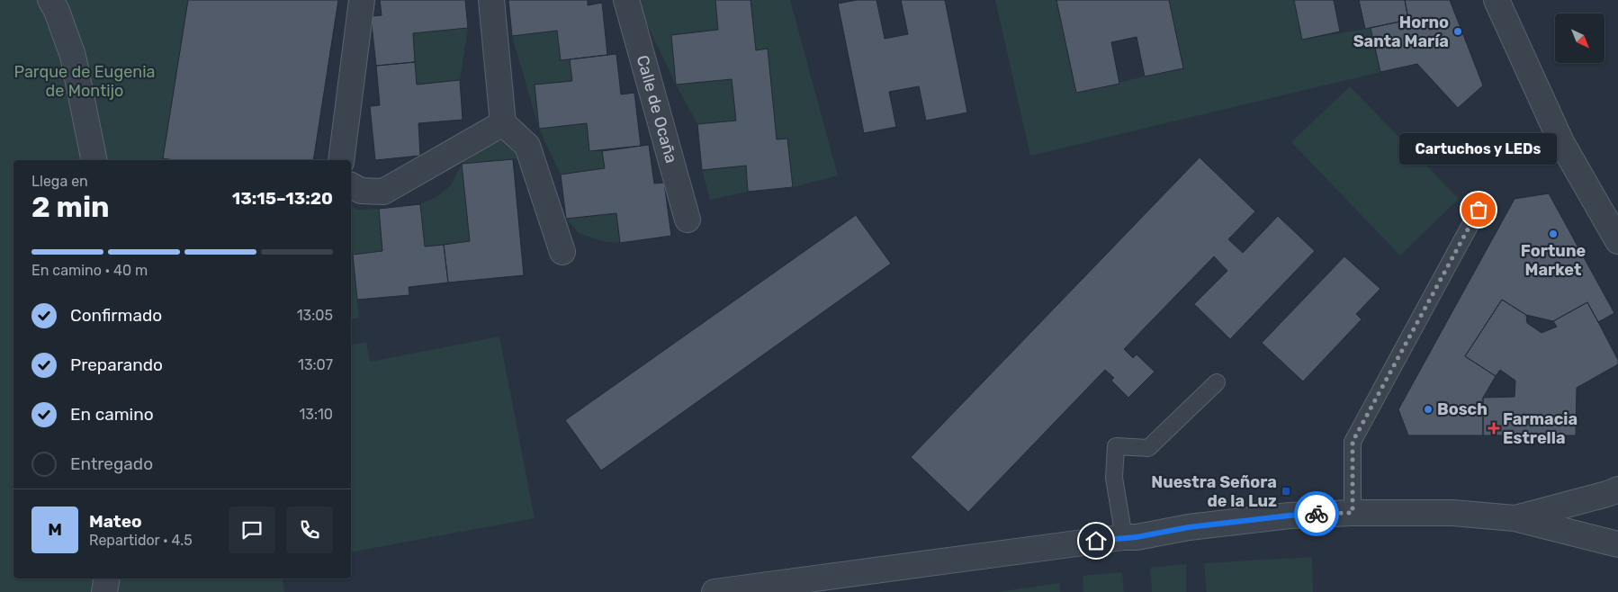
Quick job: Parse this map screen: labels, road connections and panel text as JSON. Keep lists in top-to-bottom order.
{
  "streets": {
    "street": ["Calle de Ocaña"]
  },
  "parks": ["Parque de Eugenia de Montijo"],
  "places": {
    "other": [
      "Horno Santa María",
      "Cartuchos y LEDs",
      "Fortune Market",
      "Bosch"
    ],
    "health": ["Farmacia Estrella"],
    "transit": ["Nuestra Señora de la Luz"]
  },
  "north": "bottom right",
  "page": {
    "bubble": "Cartuchos y LEDs",
    "heading": ["2 min", "Llega en", "13:15–13:20"],
    "panel": ["Mateo", "Repartidor · 4.5"],
    "bar": "En camino · 40 m",
    "list": [
      ["Confirmado", "13:05"],
      ["Preparando", "13:07"],
      ["En camino", "13:10"],
      "Entregado"
    ],
    "round": "M"
  }
}
